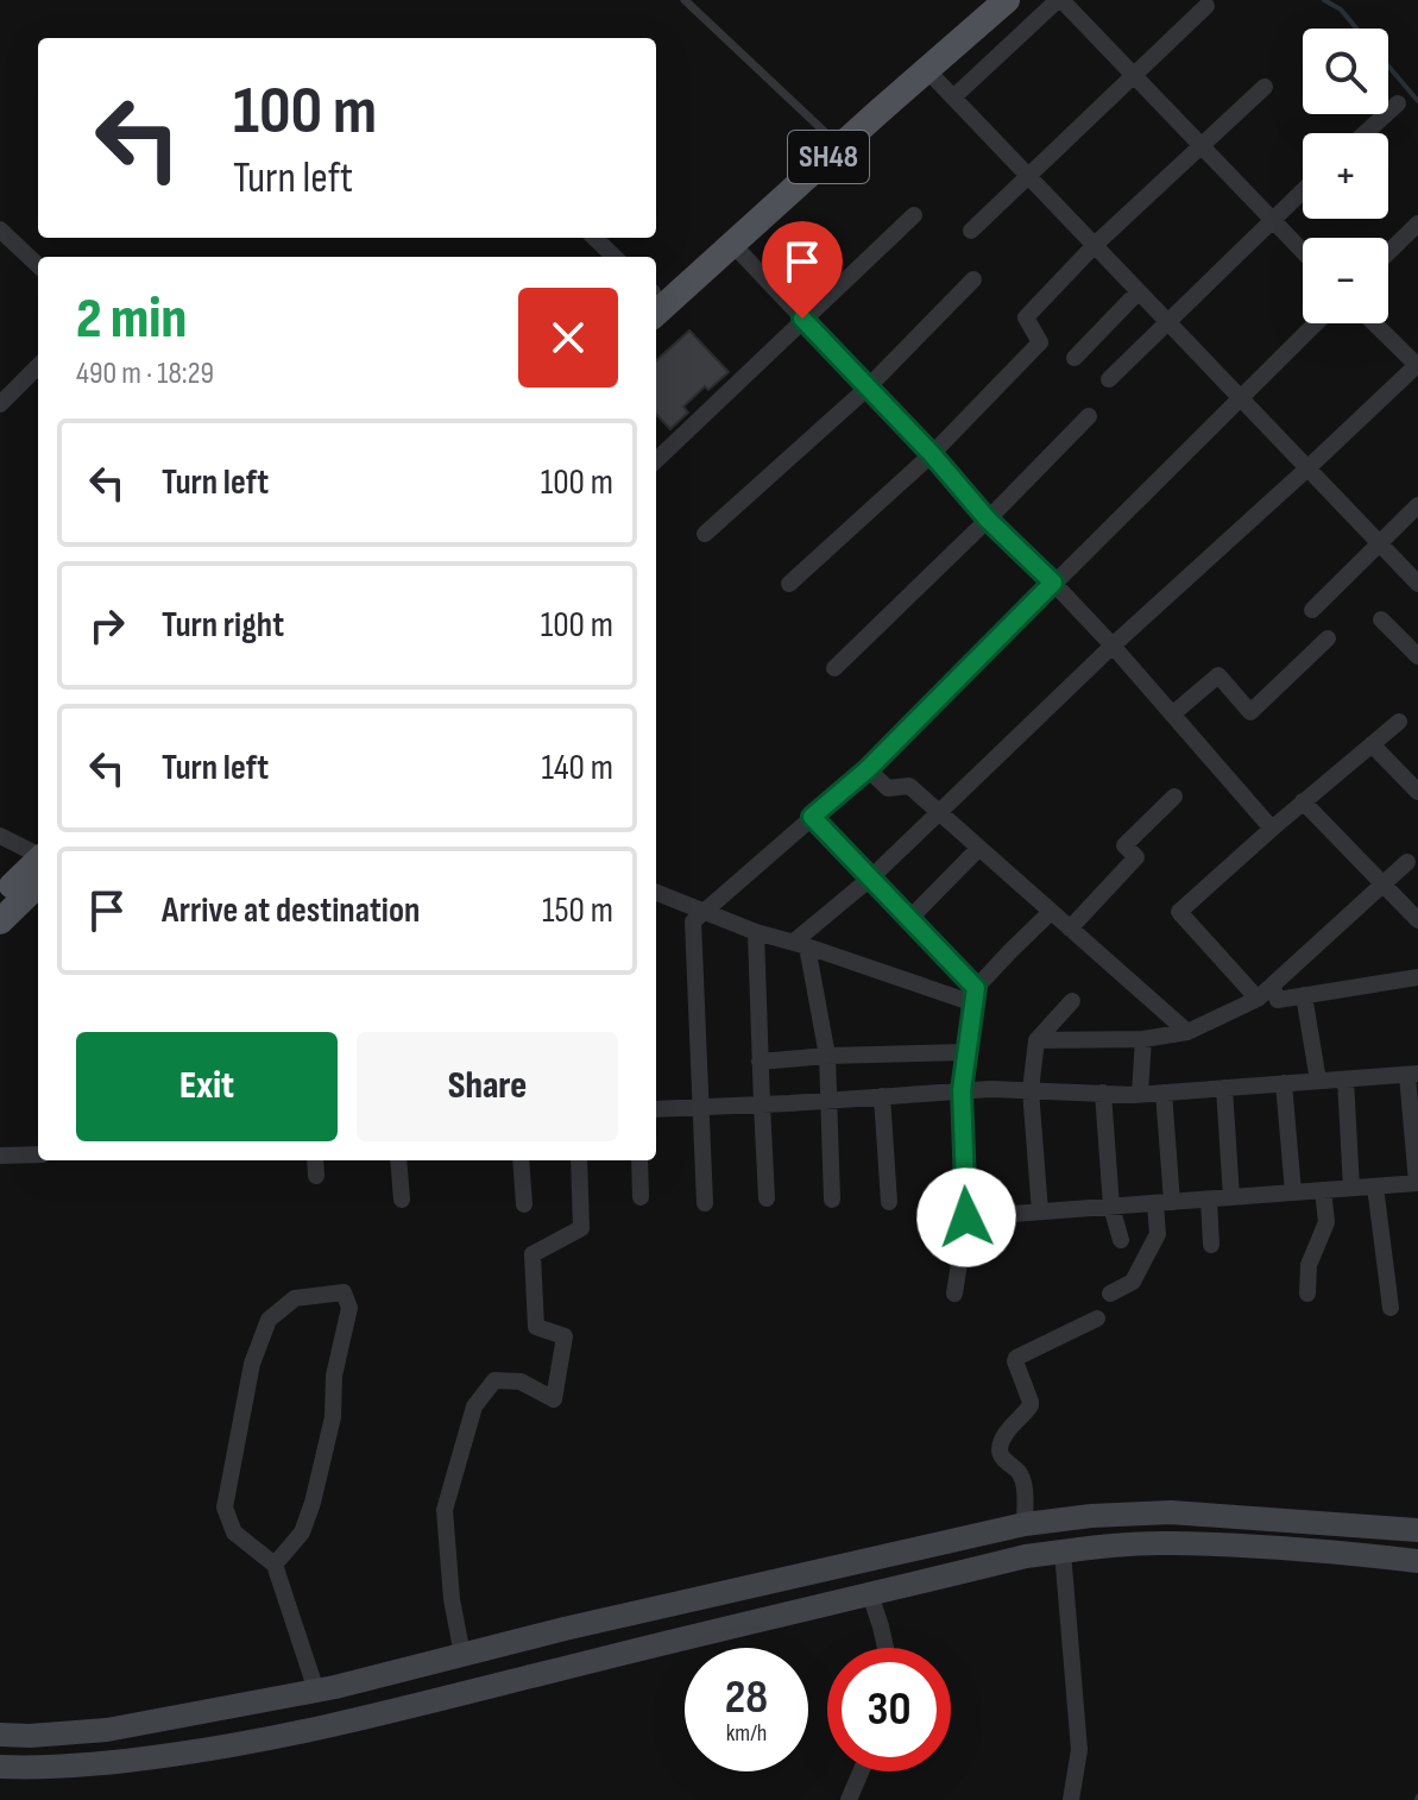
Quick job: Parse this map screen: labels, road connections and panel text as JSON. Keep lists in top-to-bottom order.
{
  "streets": {
    "main road": ["SH48"]
  },
  "page": {
    "map_buttons": ["+", "−"],
    "turn": ["100 m", "Turn left"],
    "heading": ["2 min", "490 m · 18:29"],
    "list": [
      {
        "name": "Turn left",
        "value": "100 m"
      },
      {
        "name": "Turn right",
        "value": "100 m"
      },
      {
        "name": "Turn left",
        "value": "140 m"
      },
      {
        "name": "Arrive at destination",
        "value": "150 m"
      }
    ],
    "buttons": ["Exit", "Share"],
    "speed": "28 km/h",
    "limit": "30"
  }
}
